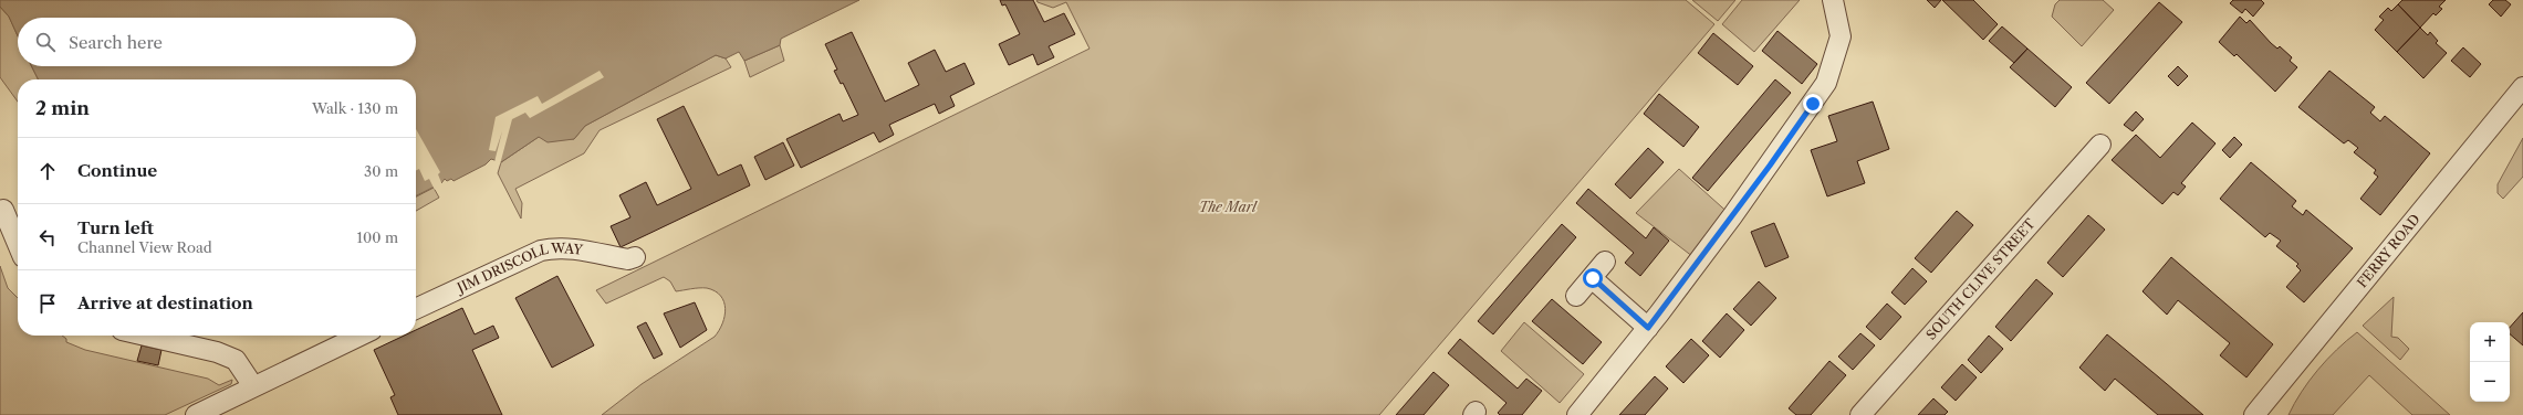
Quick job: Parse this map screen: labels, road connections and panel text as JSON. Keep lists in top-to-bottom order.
{
  "streets": {
    "street": ["FERRY ROAD", "JIM DRISCOLL WAY", "SOUTH CLIVE STREET"]
  },
  "parks": ["The Marl"],
  "page": {
    "search": "Search here",
    "heading": ["2 min", "Walk · 130 m"],
    "list": [
      ["Continue", "30 m"],
      ["Turn left", "Channel View Road", "100 m"],
      "Arrive at destination"
    ],
    "map_buttons": ["+", "−"]
  }
}
